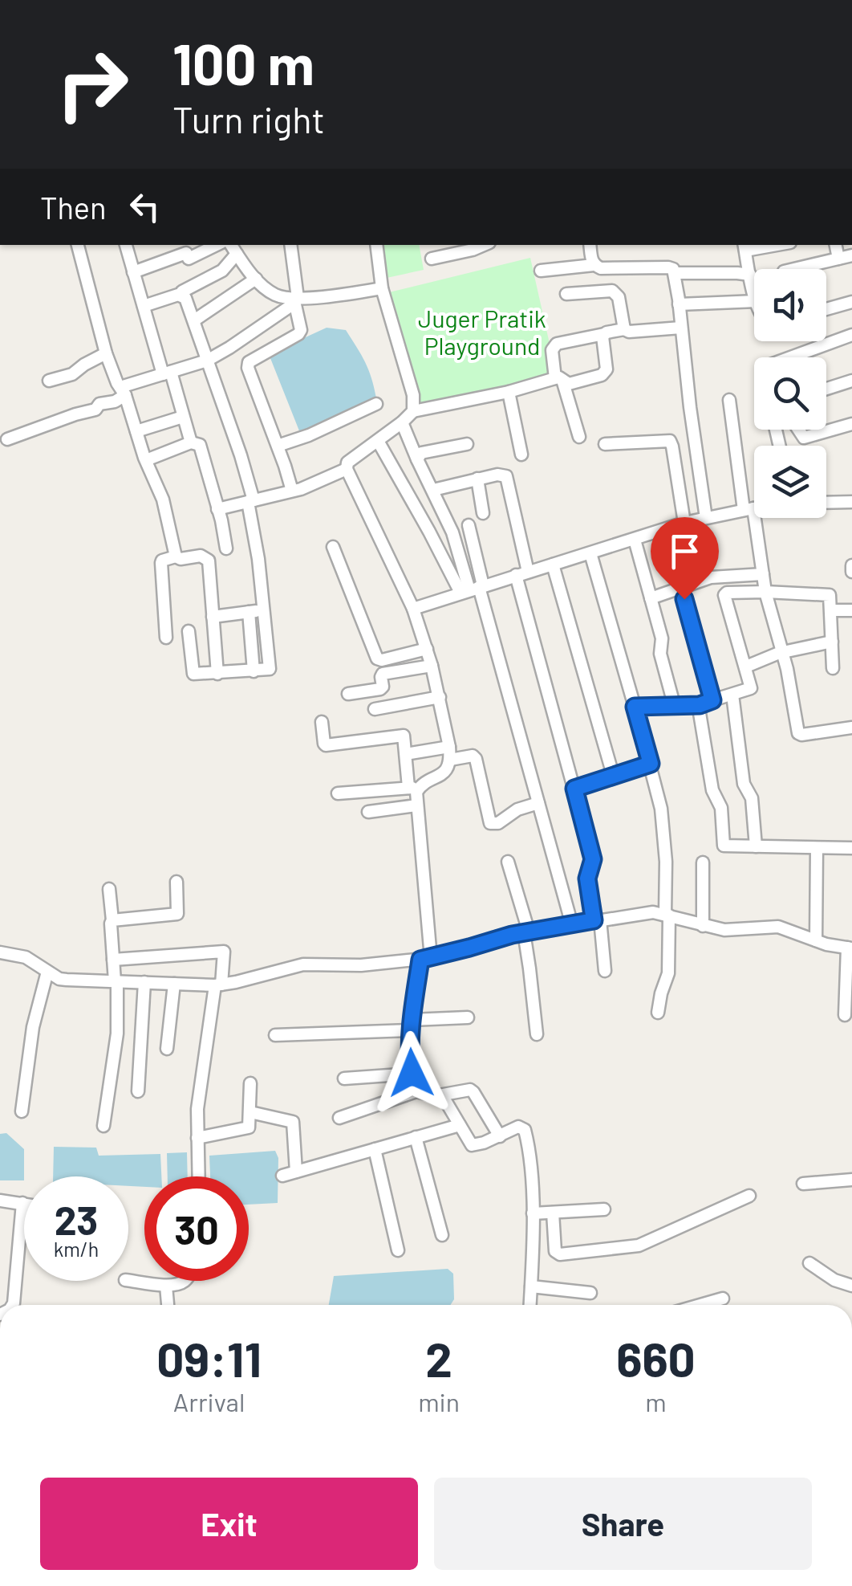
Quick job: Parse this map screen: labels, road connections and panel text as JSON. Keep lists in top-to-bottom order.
{
  "parks": ["Juger Pratik Playground"],
  "page": {
    "turn": ["100 m", "Turn right"],
    "then": "Then",
    "speed": "23 km/h",
    "limit": "30",
    "eta": [
      "09:11",
      "Arrival",
      "2",
      "min",
      "660",
      "m"
    ],
    "buttons": ["Exit", "Share"]
  }
}
